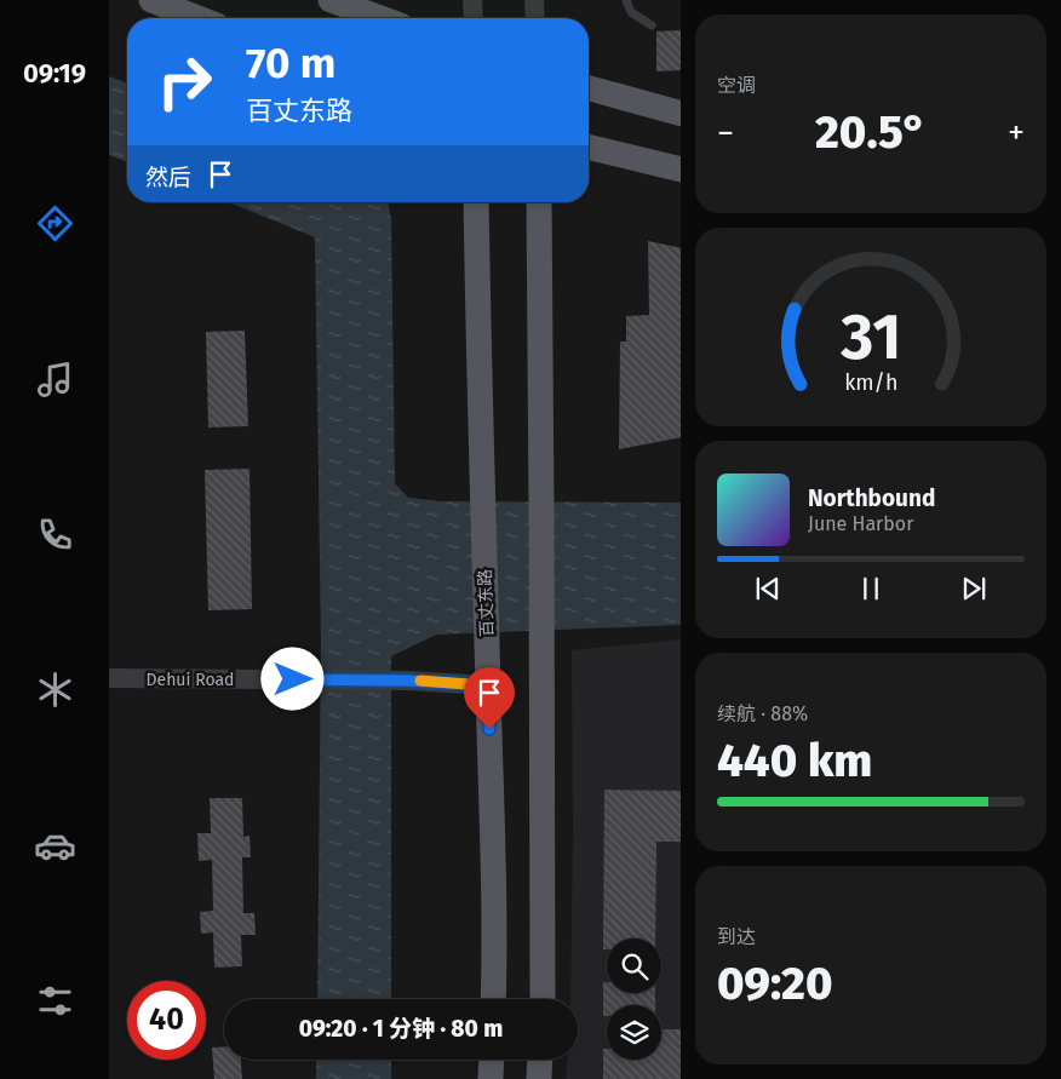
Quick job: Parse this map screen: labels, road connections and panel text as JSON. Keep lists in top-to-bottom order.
{
  "streets": {
    "main road": ["百丈东路"],
    "street": ["Dehui Road"]
  },
  "crossings": [
    ["百丈东路", "Dehui Road"]
  ],
  "page": {
    "tabs": "09:19",
    "tile": [
      "空调",
      ["续航 · 88%", "440 km"],
      ["到达", "09:20"]
    ],
    "turn": ["70 m", "百丈东路"],
    "heat": ["−", "20.5°", "+"],
    "then": "然后",
    "song": ["Northbound", "June Harbor"],
    "limit": "40",
    "trip": "09:20 · 1 分钟 · 80 m",
    "gauge": ["31", "km/h"]
  }
}
